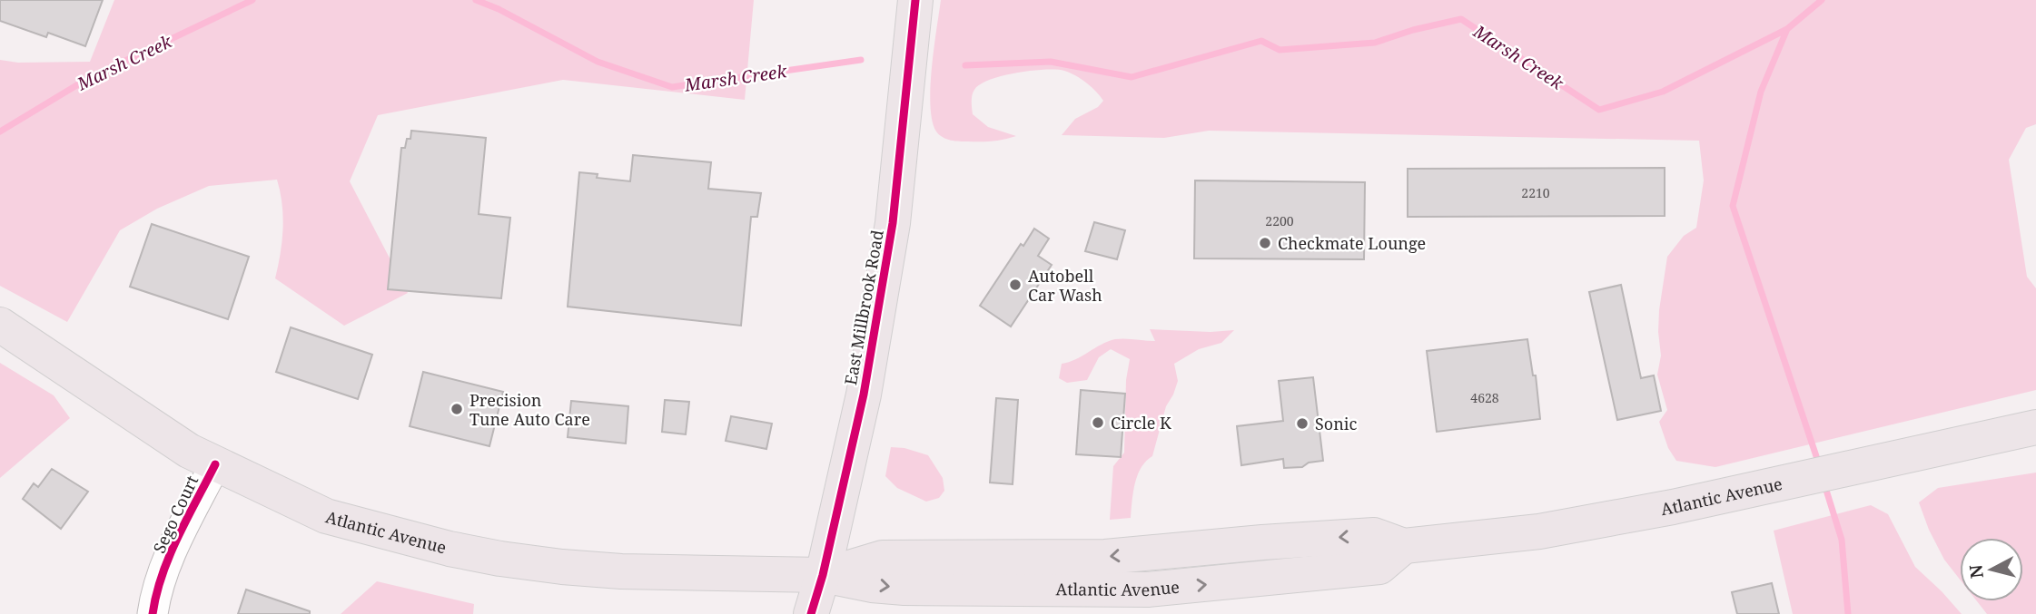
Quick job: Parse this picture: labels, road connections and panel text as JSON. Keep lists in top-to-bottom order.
{
  "streets": {
    "main road": ["East Millbrook Road", "Atlantic Avenue"],
    "street": ["Sego Court"]
  },
  "crossings": [
    ["East Millbrook Road", "Atlantic Avenue"],
    ["Atlantic Avenue", "Sego Court"]
  ],
  "water": ["Marsh Creek"],
  "places": [
    "Checkmate Lounge",
    "Autobell Car Wash",
    "Precision Tune Auto Care",
    "Circle K",
    "Sonic"
  ],
  "house_numbers": ["2210", "2200", "4628"],
  "north": "left"
}
